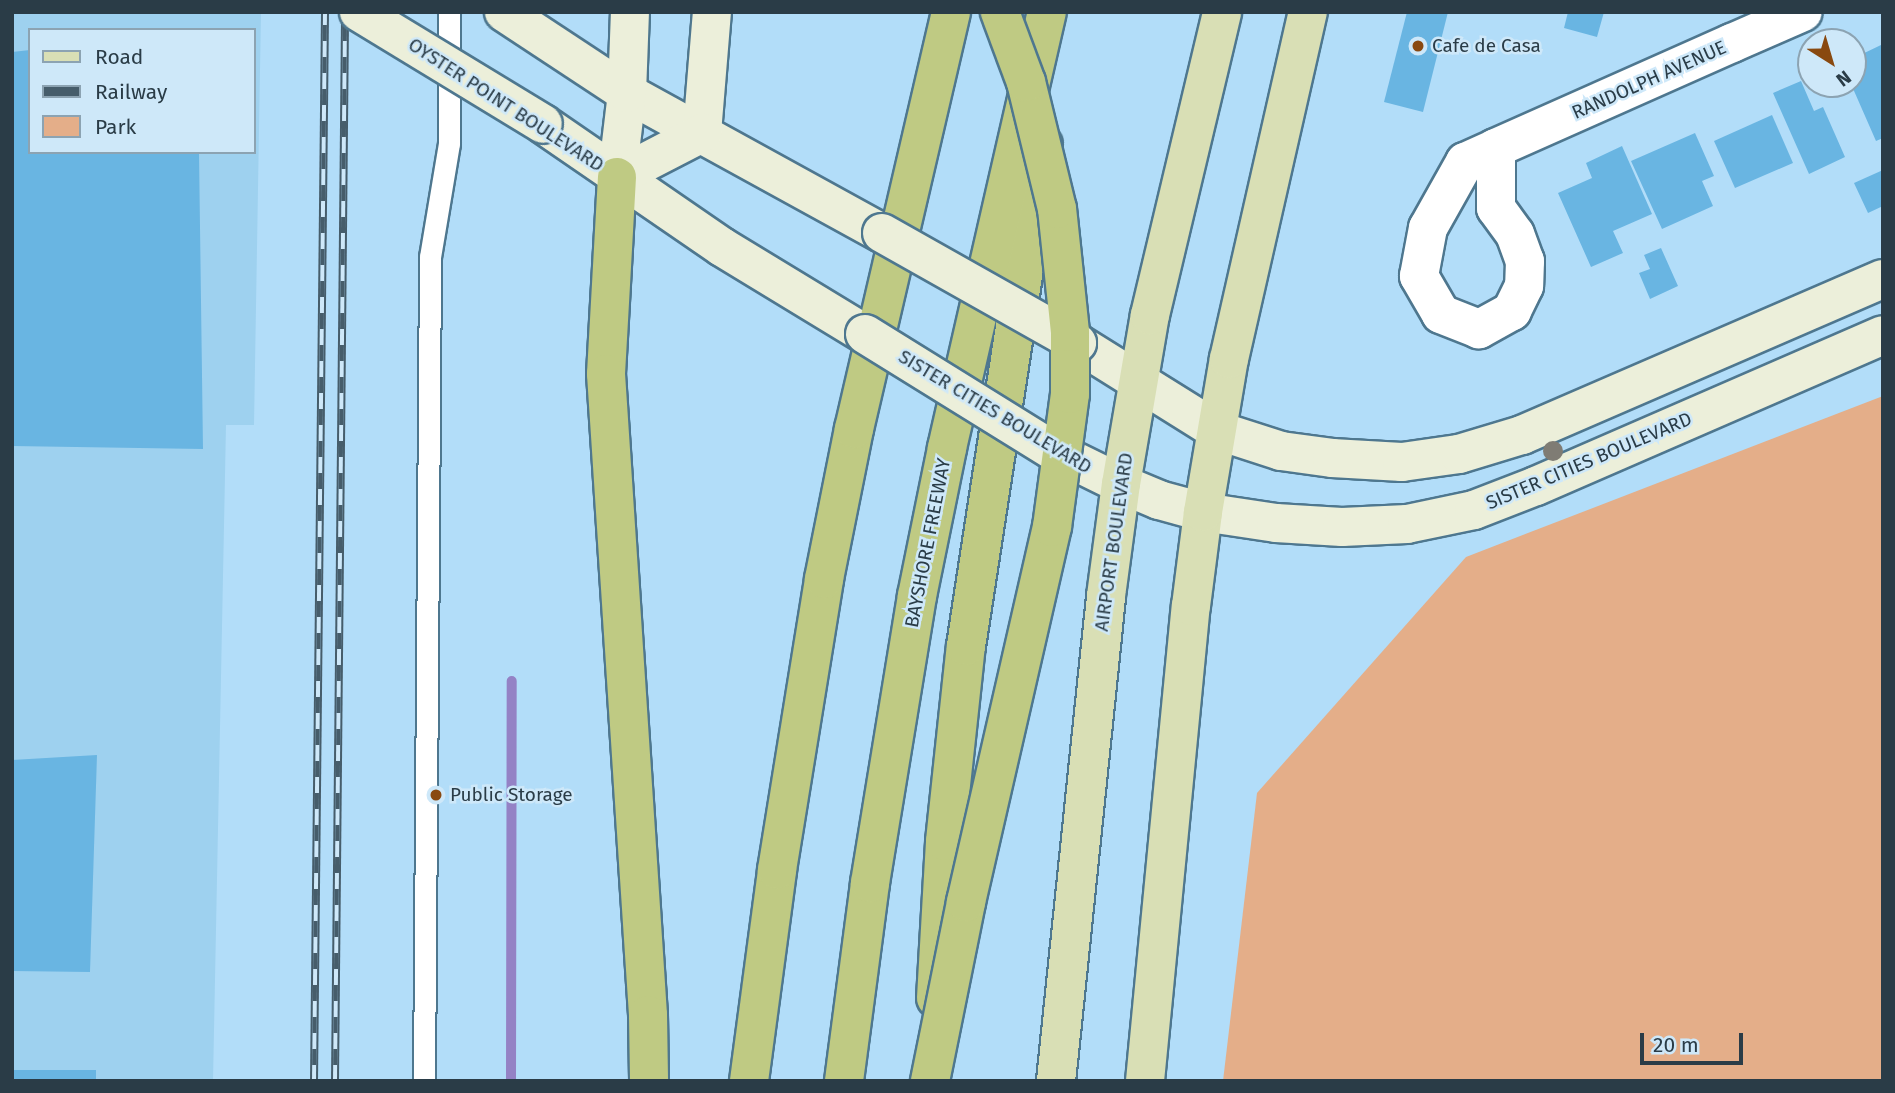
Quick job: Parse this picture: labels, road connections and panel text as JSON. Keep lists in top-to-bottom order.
{
  "streets": {
    "highway": ["BAYSHORE FREEWAY"],
    "main road": ["OYSTER POINT BOULEVARD", "SISTER CITIES BOULEVARD", "AIRPORT BOULEVARD"],
    "street": ["RANDOLPH AVENUE"]
  },
  "crossings": [
    ["OYSTER POINT BOULEVARD", "SISTER CITIES BOULEVARD"],
    ["SISTER CITIES BOULEVARD", "AIRPORT BOULEVARD"]
  ],
  "places": ["Cafe de Casa", "Public Storage"],
  "legend": ["Road", "Railway", "Park"],
  "scale_bar": "20 m",
  "north": "bottom right"
}
